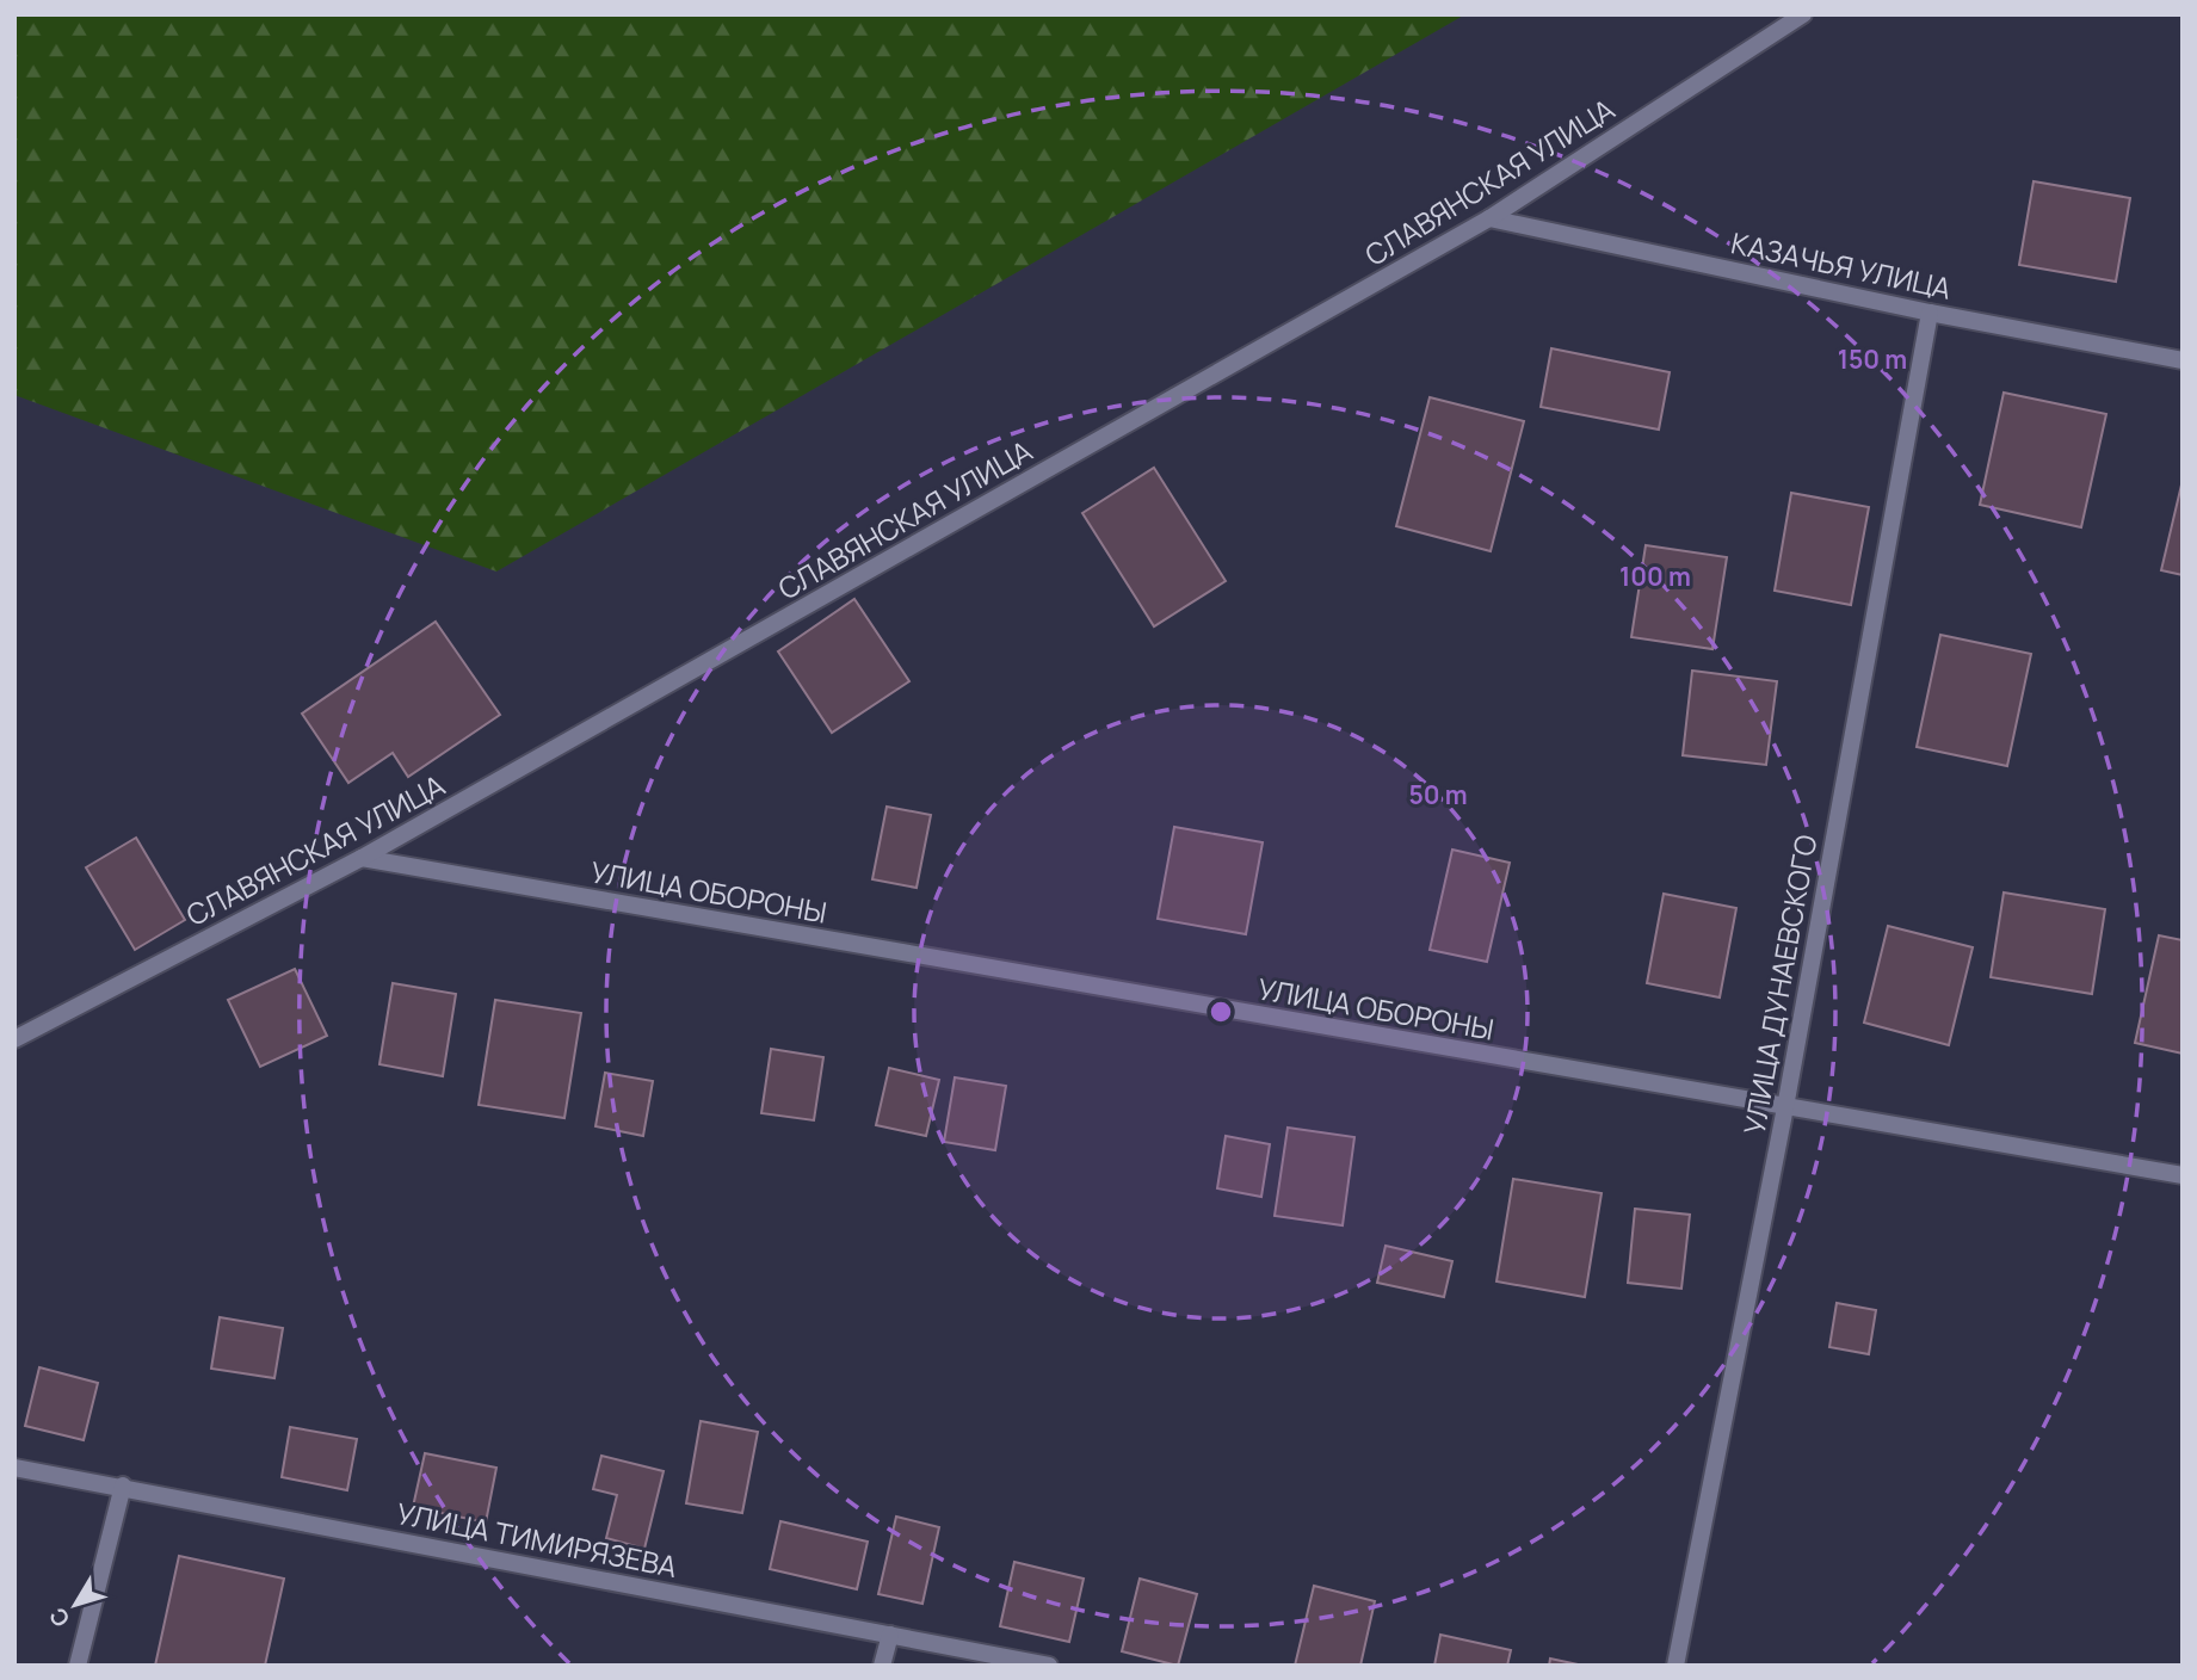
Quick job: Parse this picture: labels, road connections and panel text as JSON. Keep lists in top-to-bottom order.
{
  "streets": {
    "street": [
      "СЛАВЯНСКАЯ УЛИЦА",
      "КАЗАЧЬЯ УЛИЦА",
      "УЛИЦА ОБОРОНЫ",
      "УЛИЦА ДУНАЕВСКОГО",
      "УЛИЦА ТИМИРЯЗЕВА"
    ]
  },
  "crossings": [
    ["СЛАВЯНСКАЯ УЛИЦА", "КАЗАЧЬЯ УЛИЦА"],
    ["СЛАВЯНСКАЯ УЛИЦА", "УЛИЦА ОБОРОНЫ"],
    ["КАЗАЧЬЯ УЛИЦА", "УЛИЦА ДУНАЕВСКОГО"],
    ["УЛИЦА ОБОРОНЫ", "УЛИЦА ДУНАЕВСКОГО"]
  ],
  "north": "bottom left",
  "rings": ["150 m", "100 m", "50 m"]
}
